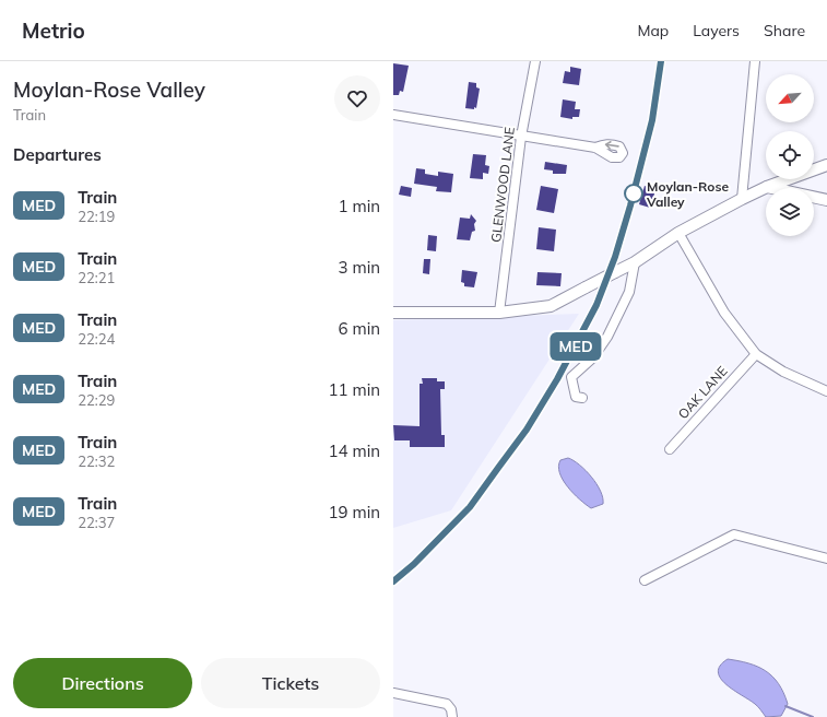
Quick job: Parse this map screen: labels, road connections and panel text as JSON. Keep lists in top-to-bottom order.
{
  "streets": {
    "street": ["GLENWOOD LANE", "OAK LANE"]
  },
  "places": ["Moylan-Rose Valley"],
  "north": "bottom left",
  "page": {
    "header": "Metrio",
    "nav": ["Map", "Layers", "Share"],
    "heading": [
      ["Moylan-Rose Valley", "Train"],
      "Departures"
    ],
    "on_map": "MED",
    "list": [
      {
        "mark": "MED",
        "name": "Train",
        "note": "22:19",
        "value": "1 min"
      },
      {
        "mark": "MED",
        "name": "Train",
        "note": "22:21",
        "value": "3 min"
      },
      {
        "mark": "MED",
        "name": "Train",
        "note": "22:24",
        "value": "6 min"
      },
      {
        "mark": "MED",
        "name": "Train",
        "note": "22:29",
        "value": "11 min"
      },
      {
        "mark": "MED",
        "name": "Train",
        "note": "22:32",
        "value": "14 min"
      },
      {
        "mark": "MED",
        "name": "Train",
        "note": "22:37",
        "value": "19 min"
      }
    ],
    "buttons": ["Directions", "Tickets"]
  }
}
